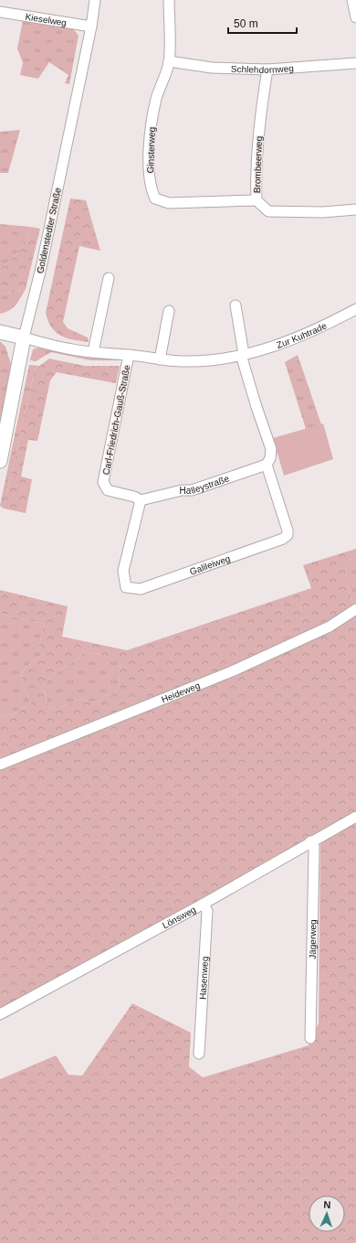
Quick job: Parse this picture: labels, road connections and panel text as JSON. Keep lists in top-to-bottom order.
{
  "streets": {
    "main road": ["Goldenstedter Straße"],
    "street": [
      "Kieselweg",
      "Schlehdornweg",
      "Ginsterweg",
      "Brombeerweg",
      "Zur Kuhtrade",
      "Carl-Friedrich-Gauß-Straße",
      "Halleystraße",
      "Galileiweg",
      "Heideweg",
      "Lönsweg",
      "Jägerweg",
      "Hasenweg"
    ]
  },
  "crossings": [
    ["Kieselweg", "Goldenstedter Straße"],
    ["Schlehdornweg", "Ginsterweg"],
    ["Schlehdornweg", "Brombeerweg"],
    ["Ginsterweg", "Brombeerweg"],
    ["Goldenstedter Straße", "Zur Kuhtrade"],
    ["Zur Kuhtrade", "Carl-Friedrich-Gauß-Straße"],
    ["Carl-Friedrich-Gauß-Straße", "Halleystraße"],
    ["Carl-Friedrich-Gauß-Straße", "Galileiweg"],
    ["Halleystraße", "Galileiweg"],
    ["Lönsweg", "Jägerweg"],
    ["Lönsweg", "Hasenweg"]
  ],
  "scale_bar": "50 m",
  "north": "top"
}
